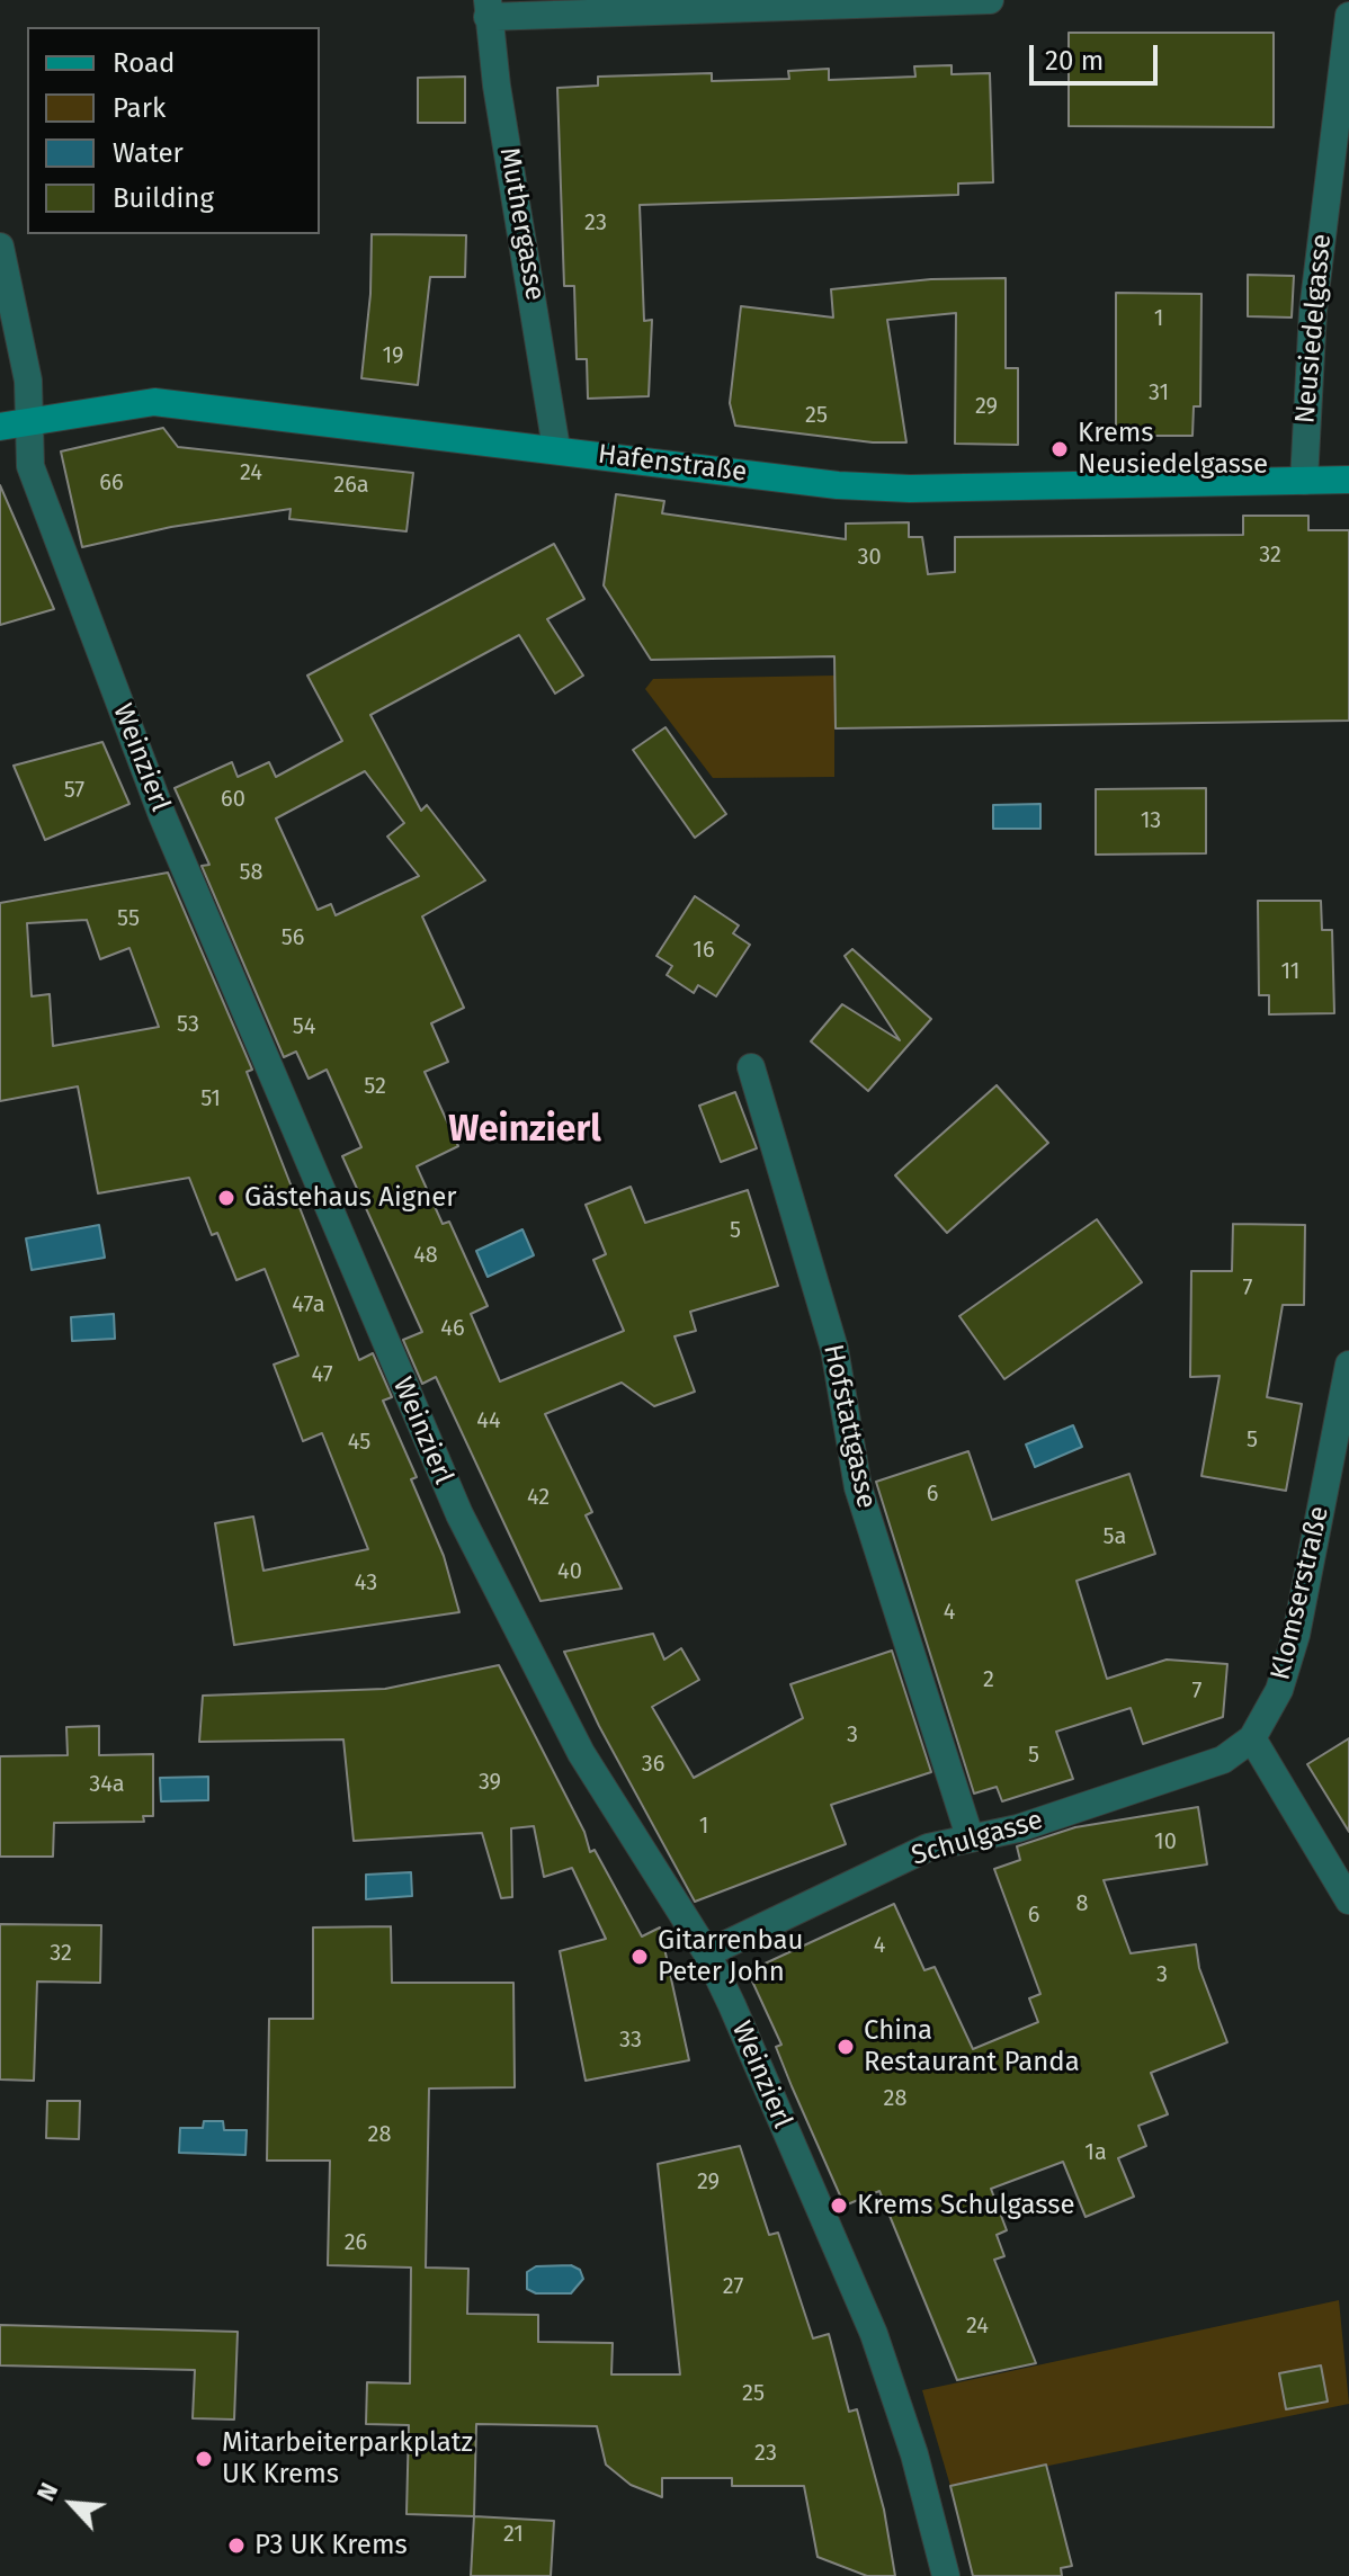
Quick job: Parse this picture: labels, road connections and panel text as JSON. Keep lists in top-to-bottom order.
{
  "streets": {
    "street": [
      "Muthergasse",
      "Neusiedelgasse",
      "Hafenstraße",
      "Weinzierl",
      "Hofstattgasse",
      "Klomserstraße",
      "Schulgasse"
    ]
  },
  "crossings": [
    ["Muthergasse", "Hafenstraße"],
    ["Neusiedelgasse", "Hafenstraße"],
    ["Hafenstraße", "Weinzierl"],
    ["Weinzierl", "Schulgasse"],
    ["Hofstattgasse", "Schulgasse"],
    ["Klomserstraße", "Schulgasse"]
  ],
  "districts": ["Weinzierl"],
  "places": [
    "Krems Neusiedelgasse",
    "Gästehaus Aigner",
    "Gitarrenbau Peter John",
    "China Restaurant Panda",
    "Krems Schulgasse",
    "Mitarbeiterparkplatz UK Krems",
    "P3 UK Krems"
  ],
  "house_numbers": [
    "23",
    "1",
    "19",
    "31",
    "29",
    "25",
    "24",
    "66",
    "26a",
    "32",
    "30",
    "57",
    "60",
    "13",
    "58",
    "55",
    "56",
    "16",
    "11",
    "53",
    "54",
    "52",
    "51",
    "5",
    "48",
    "7",
    "47a",
    "46",
    "47",
    "44",
    "5",
    "45",
    "6",
    "42",
    "5a",
    "40",
    "43",
    "4",
    "2",
    "7",
    "3",
    "5",
    "36",
    "39",
    "34a",
    "1",
    "10",
    "8",
    "6",
    "4",
    "32",
    "3",
    "33",
    "28",
    "28",
    "1a",
    "29",
    "26",
    "27",
    "24",
    "25",
    "23",
    "21"
  ],
  "legend": [
    "Road",
    "Park",
    "Water",
    "Building"
  ],
  "scale_bar": "20 m",
  "north": "top left"
}
